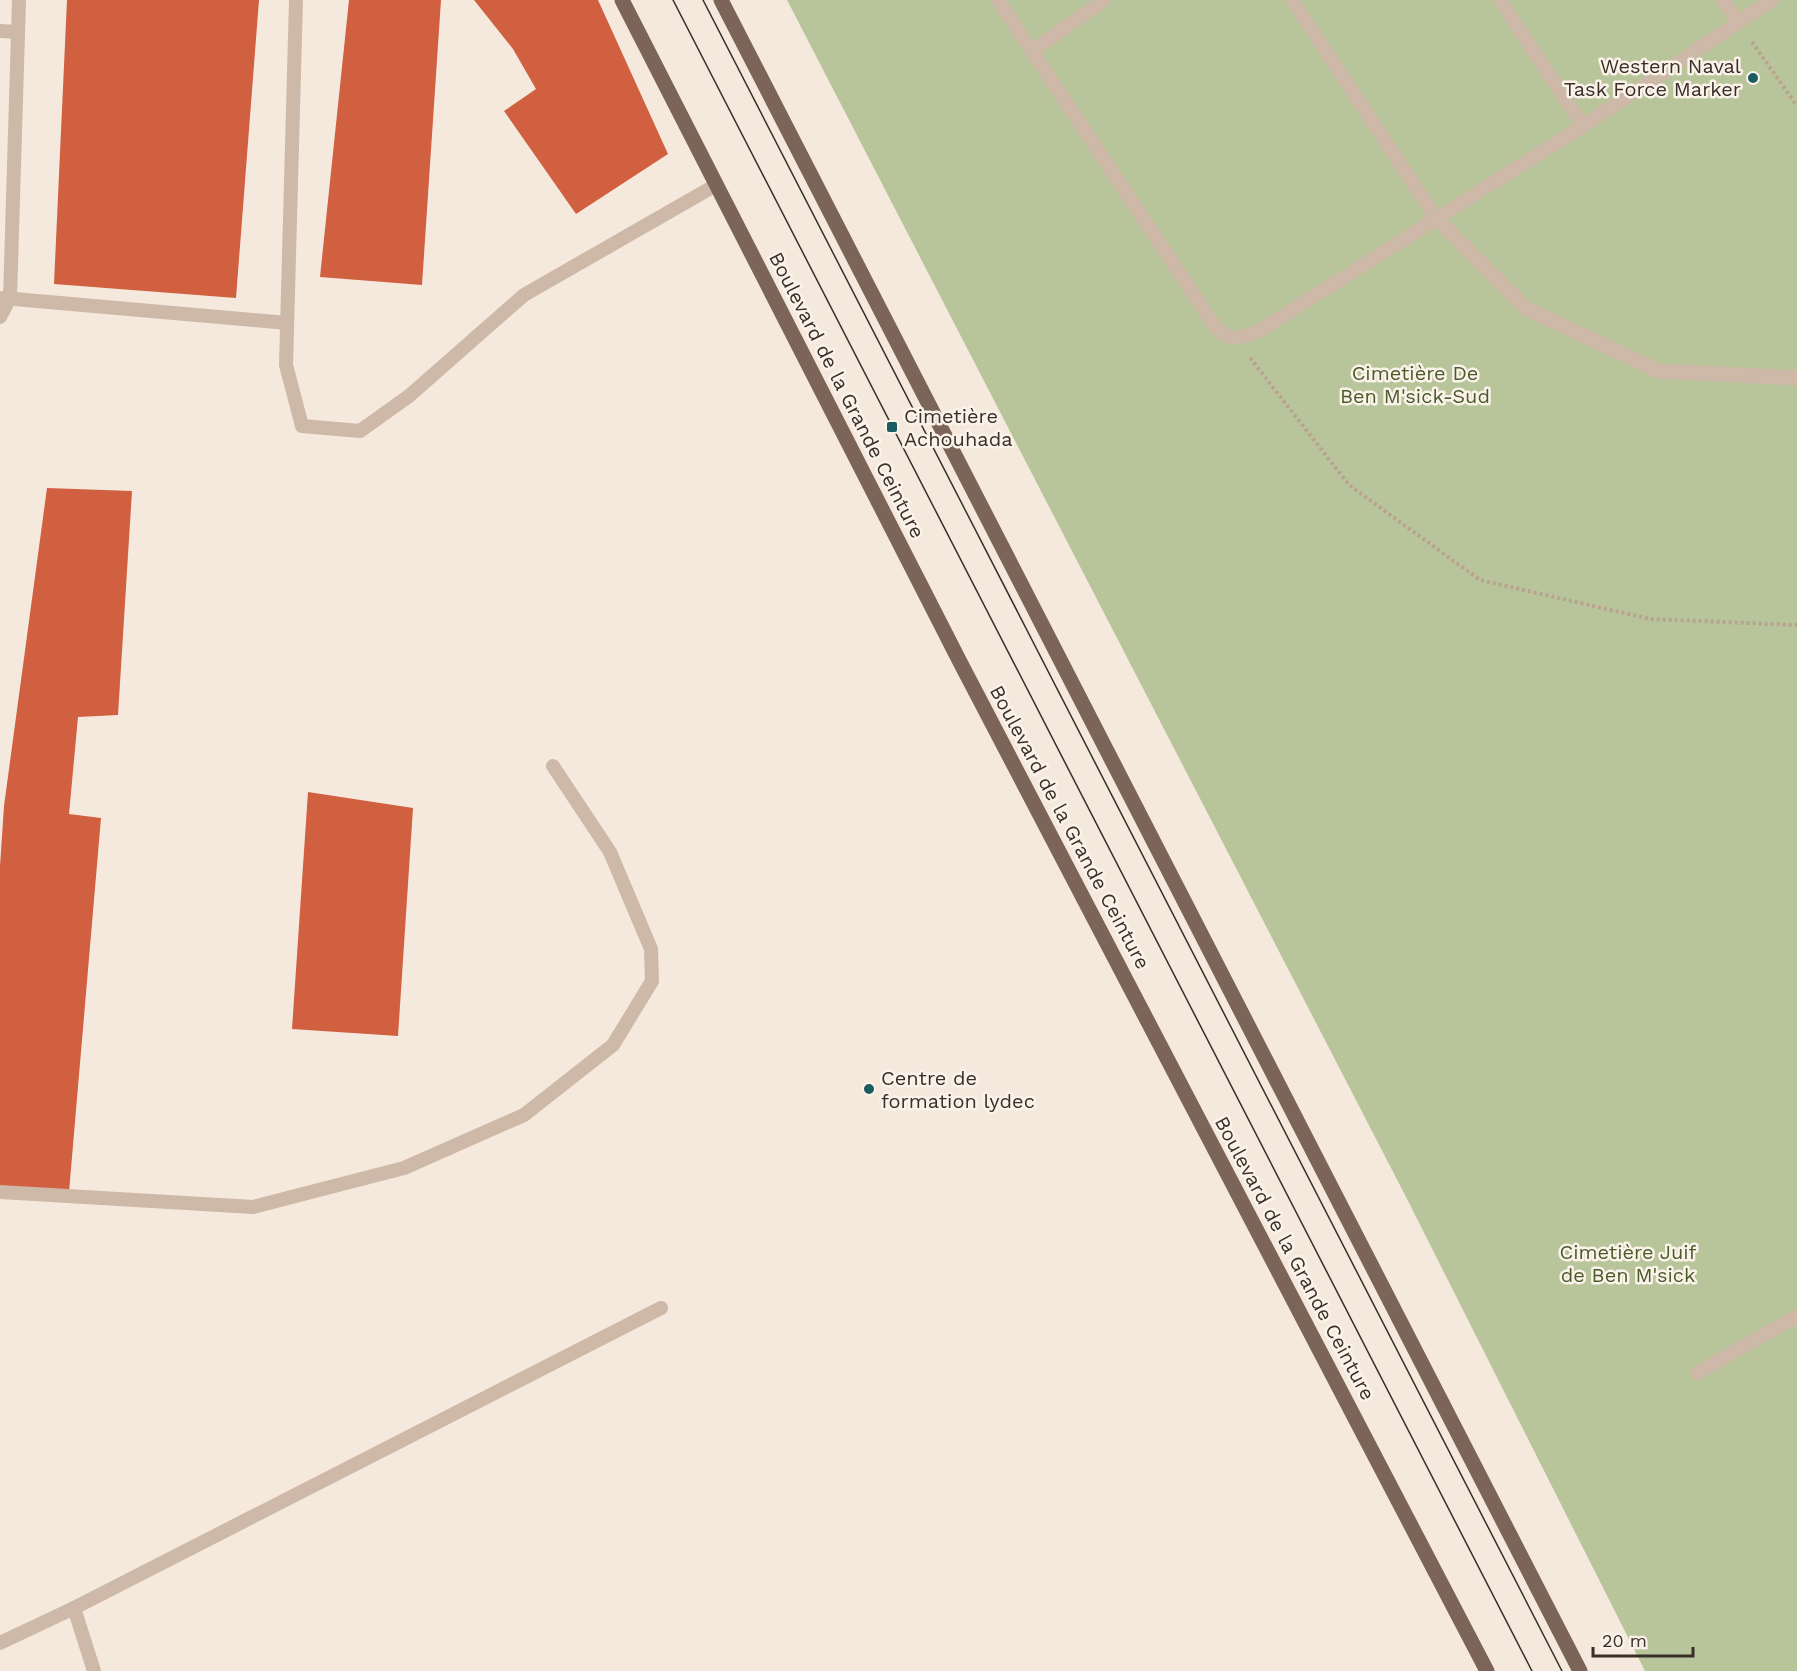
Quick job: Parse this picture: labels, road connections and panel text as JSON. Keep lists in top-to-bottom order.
{
  "streets": {
    "main road": ["Boulevard de la Grande Ceinture"]
  },
  "parks": ["Cimetière De Ben M'sick-Sud", "Cimetière Juif de Ben M'sick"],
  "places": {
    "other": ["Western Naval Task Force Marker", "Centre de formation lydec"],
    "transit": ["Cimetière Achouhada"]
  },
  "scale_bar": "20 m"
}
